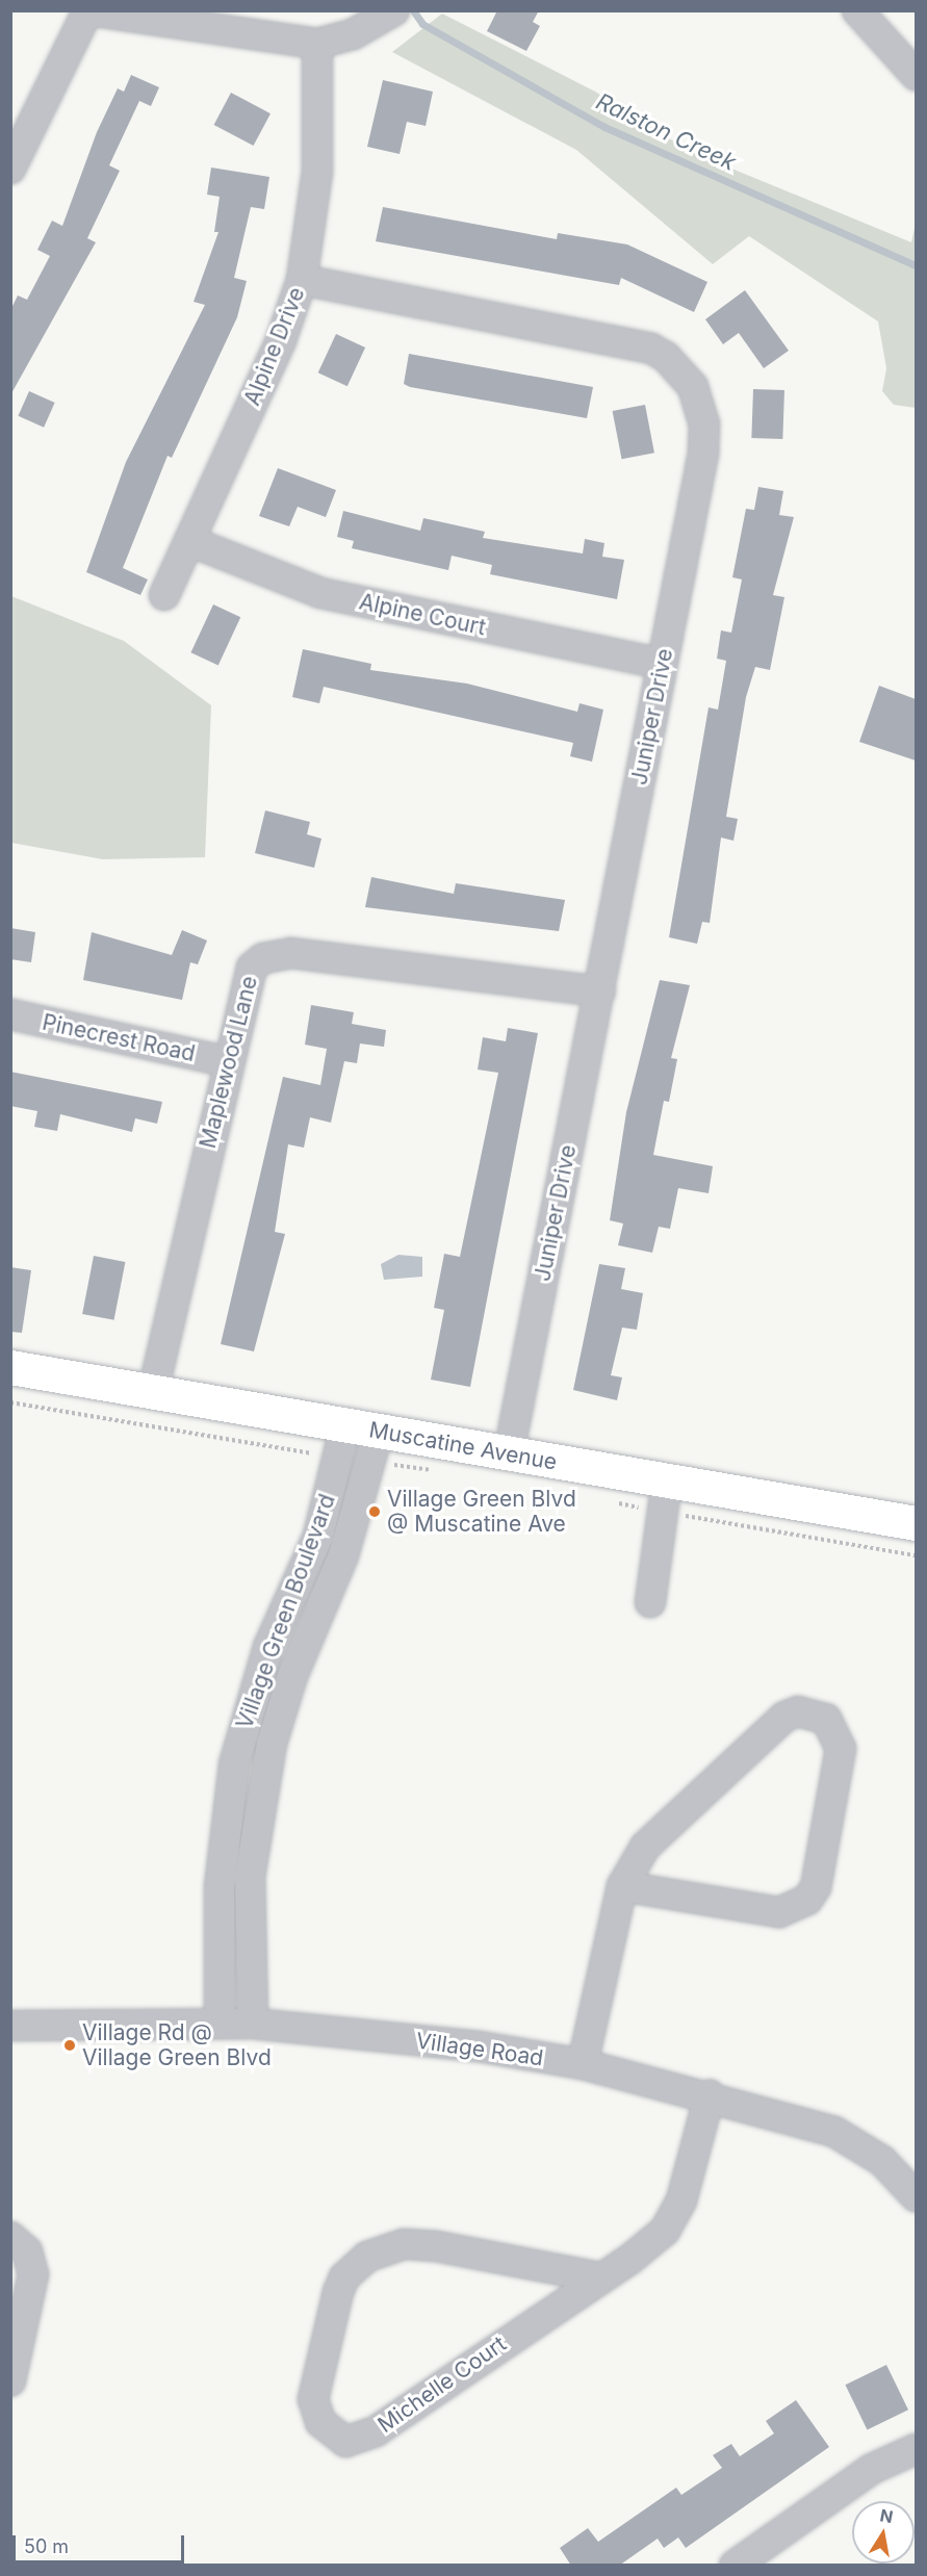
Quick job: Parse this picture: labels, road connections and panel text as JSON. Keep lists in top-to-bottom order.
{
  "streets": {
    "main road": ["Muscatine Avenue"],
    "street": [
      "Alpine Drive",
      "Alpine Court",
      "Juniper Drive",
      "Pinecrest Road",
      "Maplewood Lane",
      "Village Green Boulevard",
      "Village Road",
      "Michelle Court"
    ]
  },
  "crossings": [
    ["Alpine Drive", "Alpine Court"],
    ["Alpine Drive", "Juniper Drive"],
    ["Alpine Court", "Juniper Drive"],
    ["Juniper Drive", "Maplewood Lane"],
    ["Juniper Drive", "Muscatine Avenue"],
    ["Pinecrest Road", "Maplewood Lane"],
    ["Maplewood Lane", "Muscatine Avenue"],
    ["Muscatine Avenue", "Village Green Boulevard"],
    ["Village Green Boulevard", "Village Road"],
    ["Village Road", "Michelle Court"]
  ],
  "water": ["Ralston Creek"],
  "places": ["Village Green Blvd @ Muscatine Ave", "Village Rd @ Village Green Blvd"],
  "scale_bar": "50 m",
  "north": "top"
}
